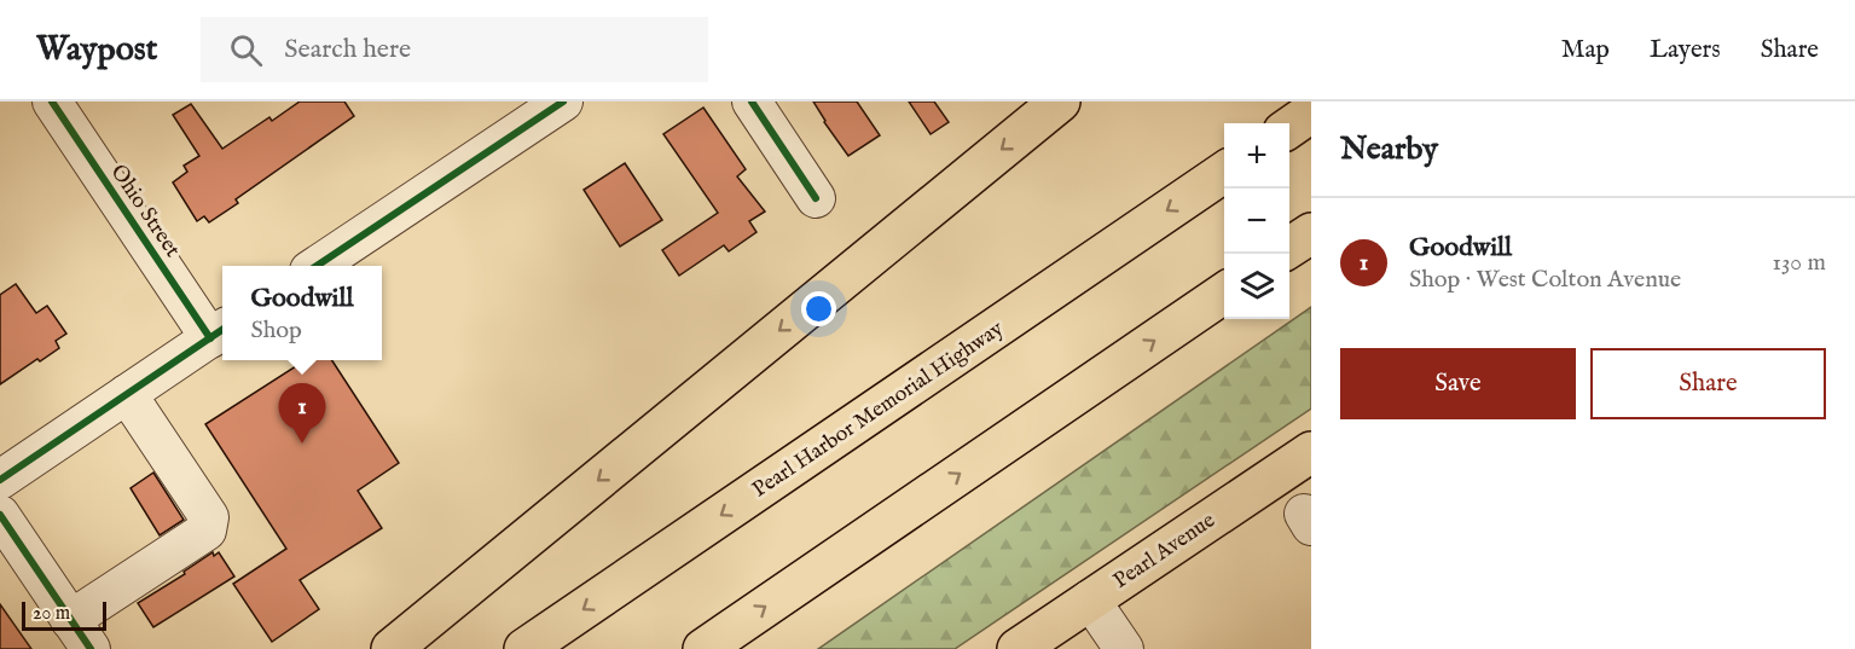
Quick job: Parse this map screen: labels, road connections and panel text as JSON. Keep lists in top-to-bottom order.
{
  "streets": {
    "main road": ["Pearl Harbor Memorial Highway", "Pearl Avenue"],
    "street": ["Ohio Street"]
  },
  "scale_bar": "20 m",
  "page": {
    "header": "Waypost",
    "search": "Search here",
    "nav": ["Map", "Layers", "Share"],
    "heading": "Nearby",
    "map_buttons": ["+", "−"],
    "list": [
      {
        "mark": "1",
        "name": "Goodwill",
        "note": "Shop · West Colton Avenue",
        "value": "130 m"
      }
    ],
    "popup": ["Goodwill", "Shop"],
    "buttons": ["Save", "Share"],
    "pins": "1",
    "scale": "20 m"
  }
}
